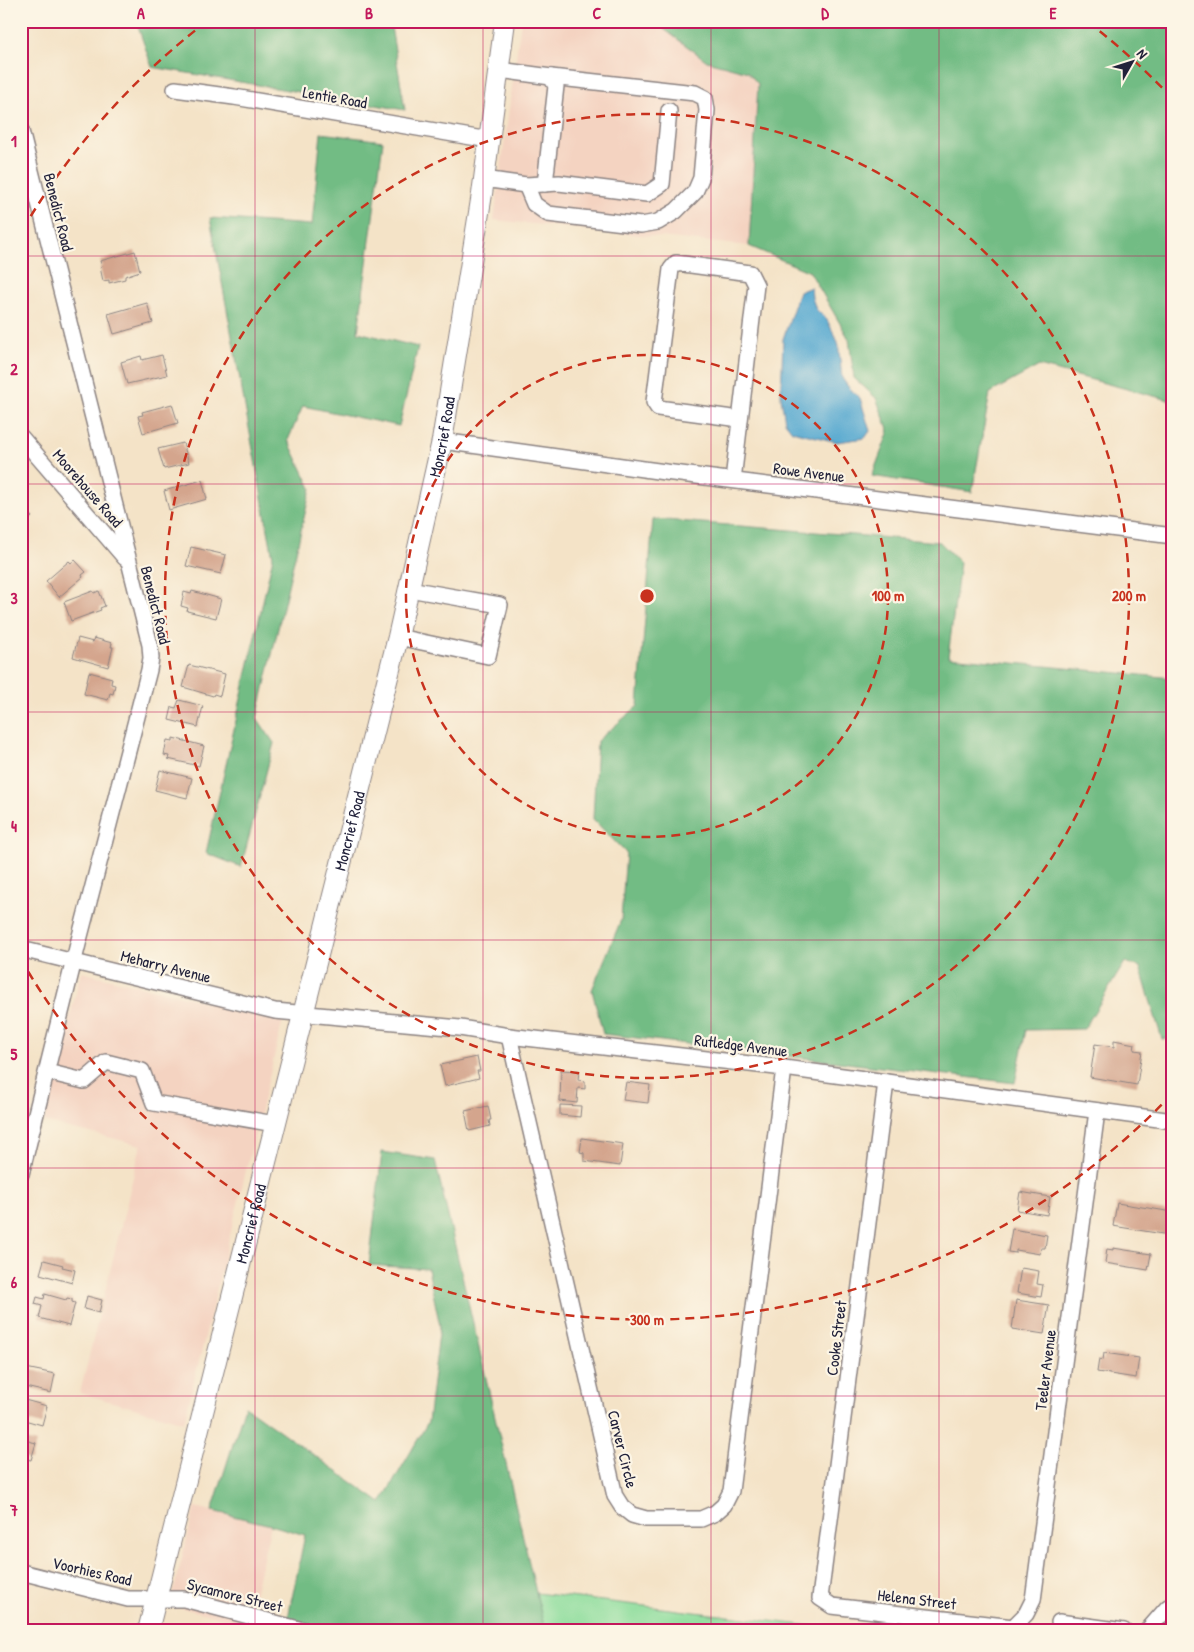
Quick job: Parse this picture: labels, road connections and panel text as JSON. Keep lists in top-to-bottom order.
{
  "streets": {
    "main road": ["Moncrief Road"],
    "street": [
      "Lentie Road",
      "Benedict Road",
      "Rowe Avenue",
      "Moorehouse Road",
      "Meharry Avenue",
      "Rutledge Avenue",
      "Cooke Street",
      "Teeler Avenue",
      "Carver Circle",
      "Voorhies Road",
      "Sycamore Street",
      "Helena Street"
    ]
  },
  "crossings": [
    ["Lentie Road", "Moncrief Road"],
    ["Benedict Road", "Moorehouse Road"],
    ["Benedict Road", "Meharry Avenue"],
    ["Moncrief Road", "Rowe Avenue"],
    ["Moncrief Road", "Meharry Avenue"],
    ["Moncrief Road", "Rutledge Avenue"],
    ["Moncrief Road", "Voorhies Road"],
    ["Moncrief Road", "Sycamore Street"],
    ["Meharry Avenue", "Rutledge Avenue"],
    ["Rutledge Avenue", "Cooke Street"],
    ["Rutledge Avenue", "Teeler Avenue"],
    ["Rutledge Avenue", "Carver Circle"],
    ["Cooke Street", "Helena Street"],
    ["Teeler Avenue", "Helena Street"],
    ["Voorhies Road", "Sycamore Street"]
  ],
  "north": "top right",
  "grid": {
    "columns": [
      "A",
      "B",
      "C",
      "D",
      "E"
    ],
    "rows": [
      "1",
      "2",
      "3",
      "4",
      "5",
      "6",
      "7"
    ]
  },
  "rings": ["100 m", "200 m", "300 m"]
}
